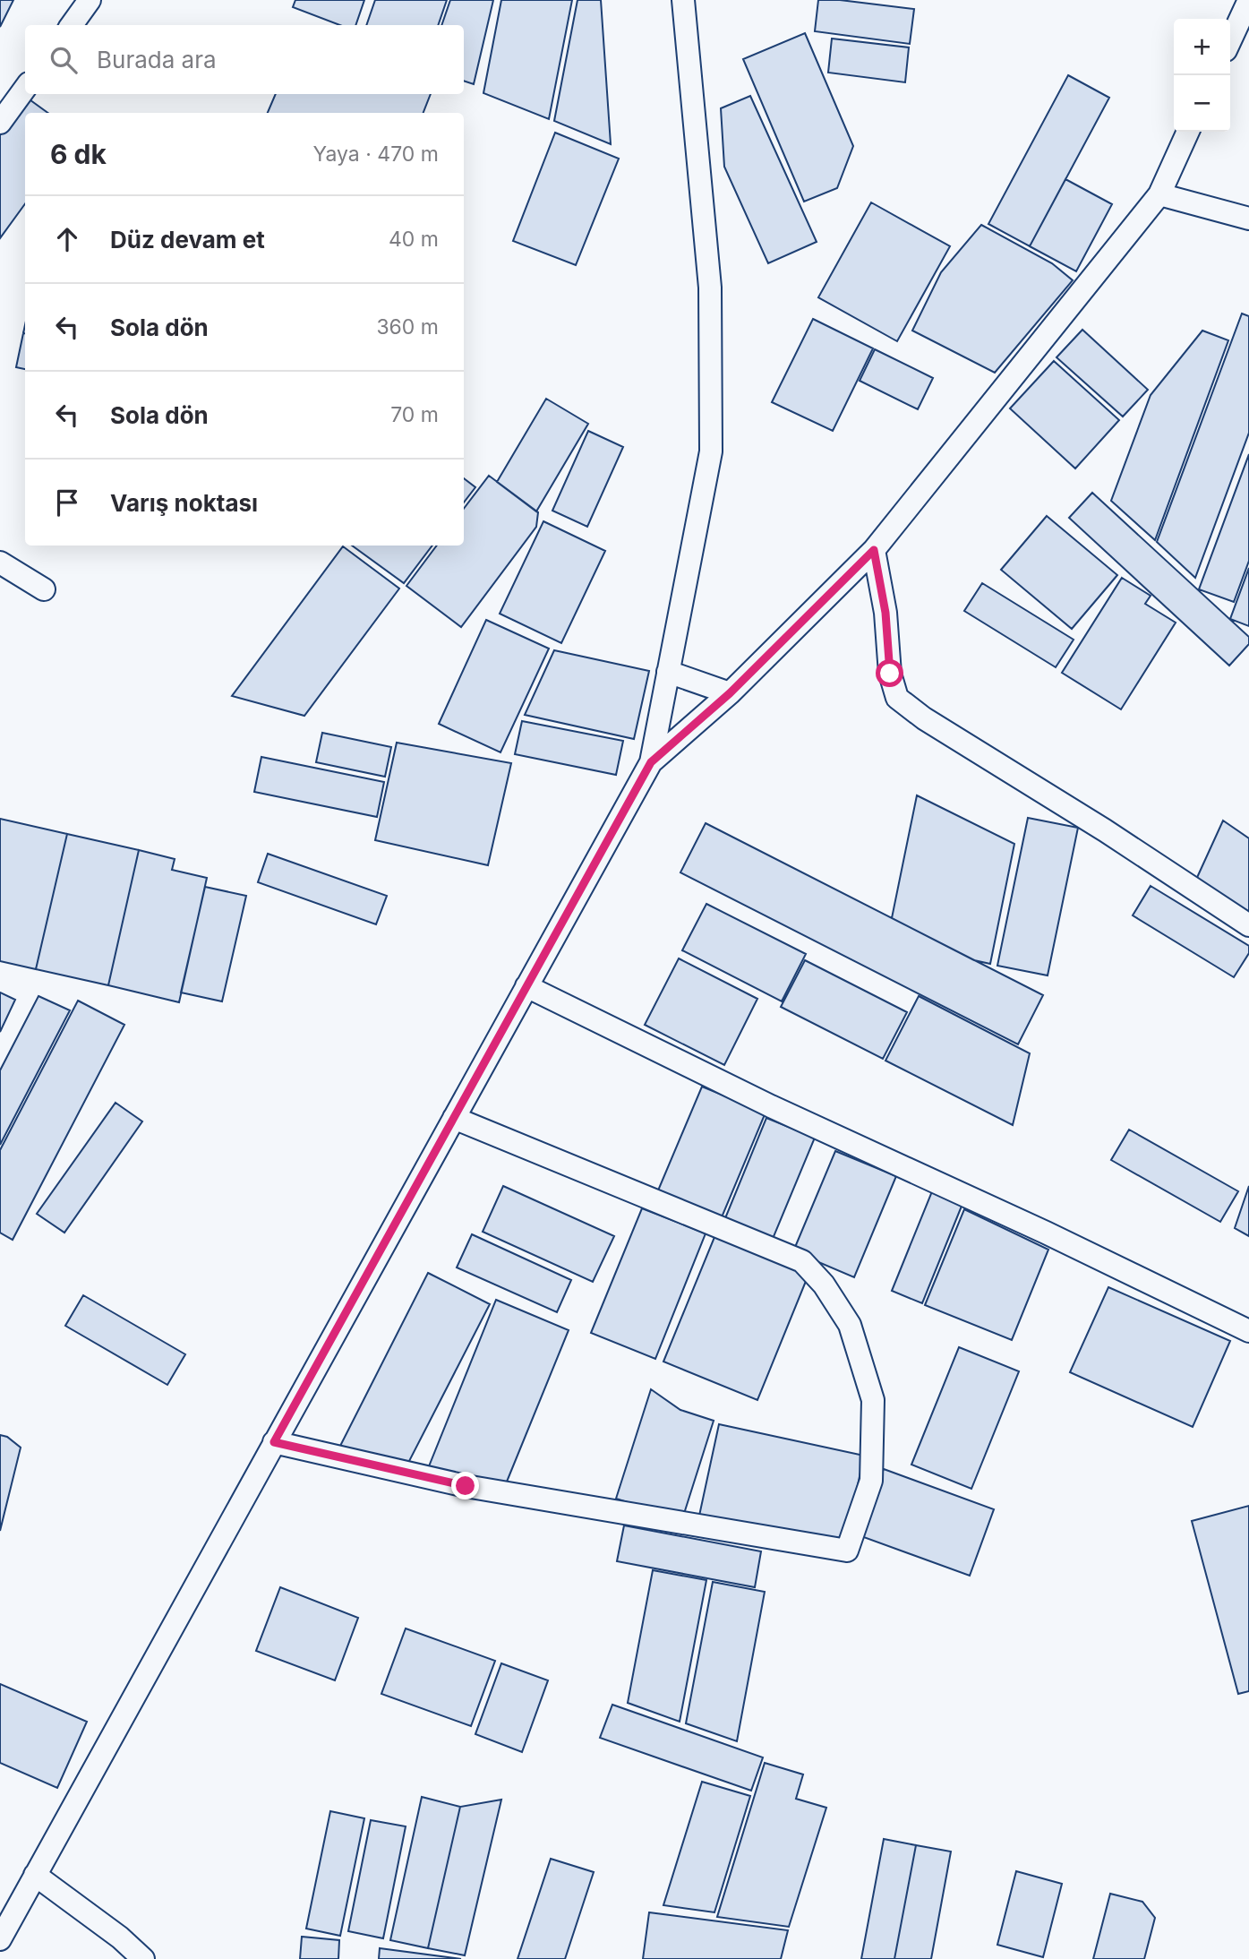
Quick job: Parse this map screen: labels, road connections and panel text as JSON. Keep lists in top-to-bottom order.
{
  "page": {
    "map_buttons": ["+", "−"],
    "search": "Burada ara",
    "heading": ["6 dk", "Yaya · 470 m"],
    "list": [
      ["Düz devam et", "40 m"],
      ["Sola dön", "360 m"],
      ["Sola dön", "70 m"],
      "Varış noktası"
    ]
  }
}
